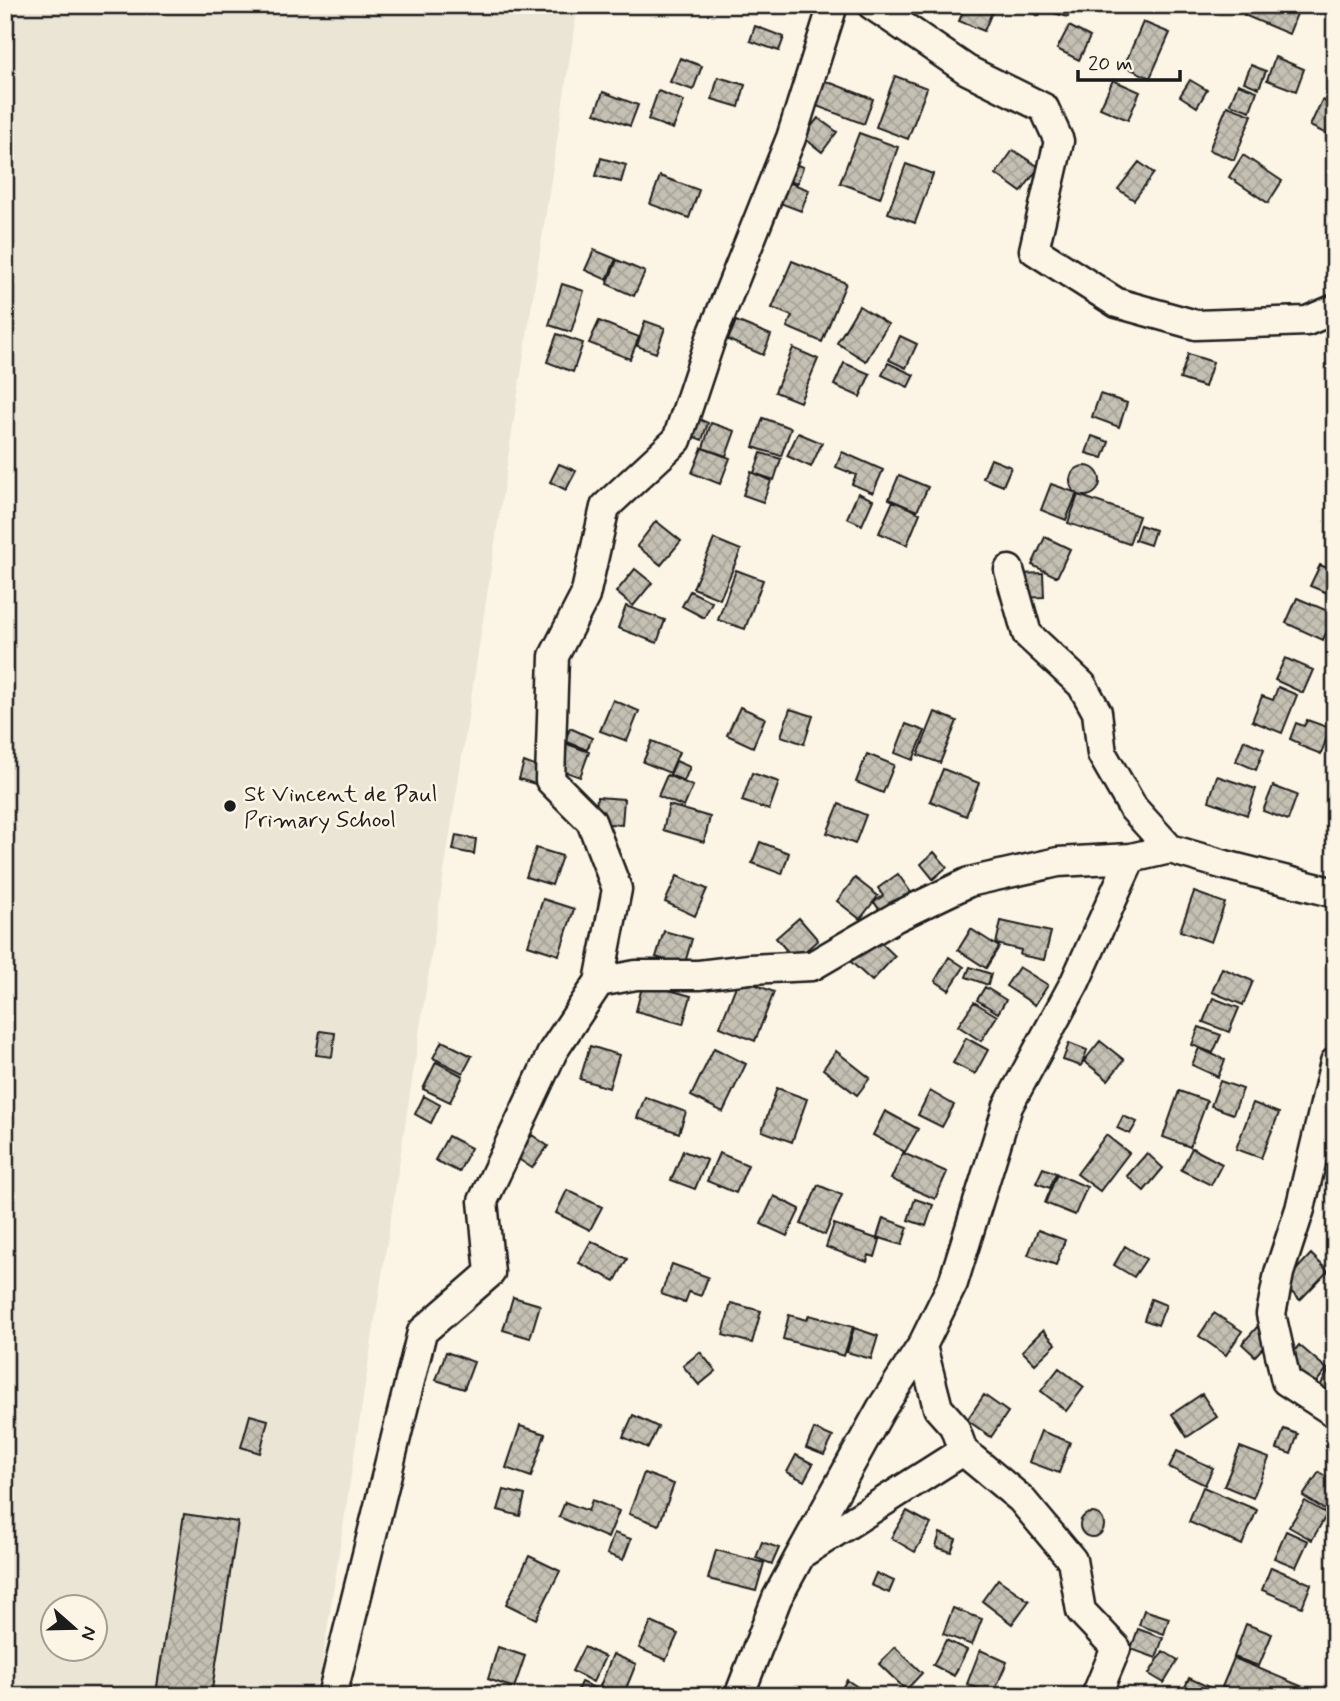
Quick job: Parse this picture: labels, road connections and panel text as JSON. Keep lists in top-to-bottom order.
{
  "places": ["St Vincent de Paul Primary School"],
  "scale_bar": "20 m",
  "north": "right"
}
